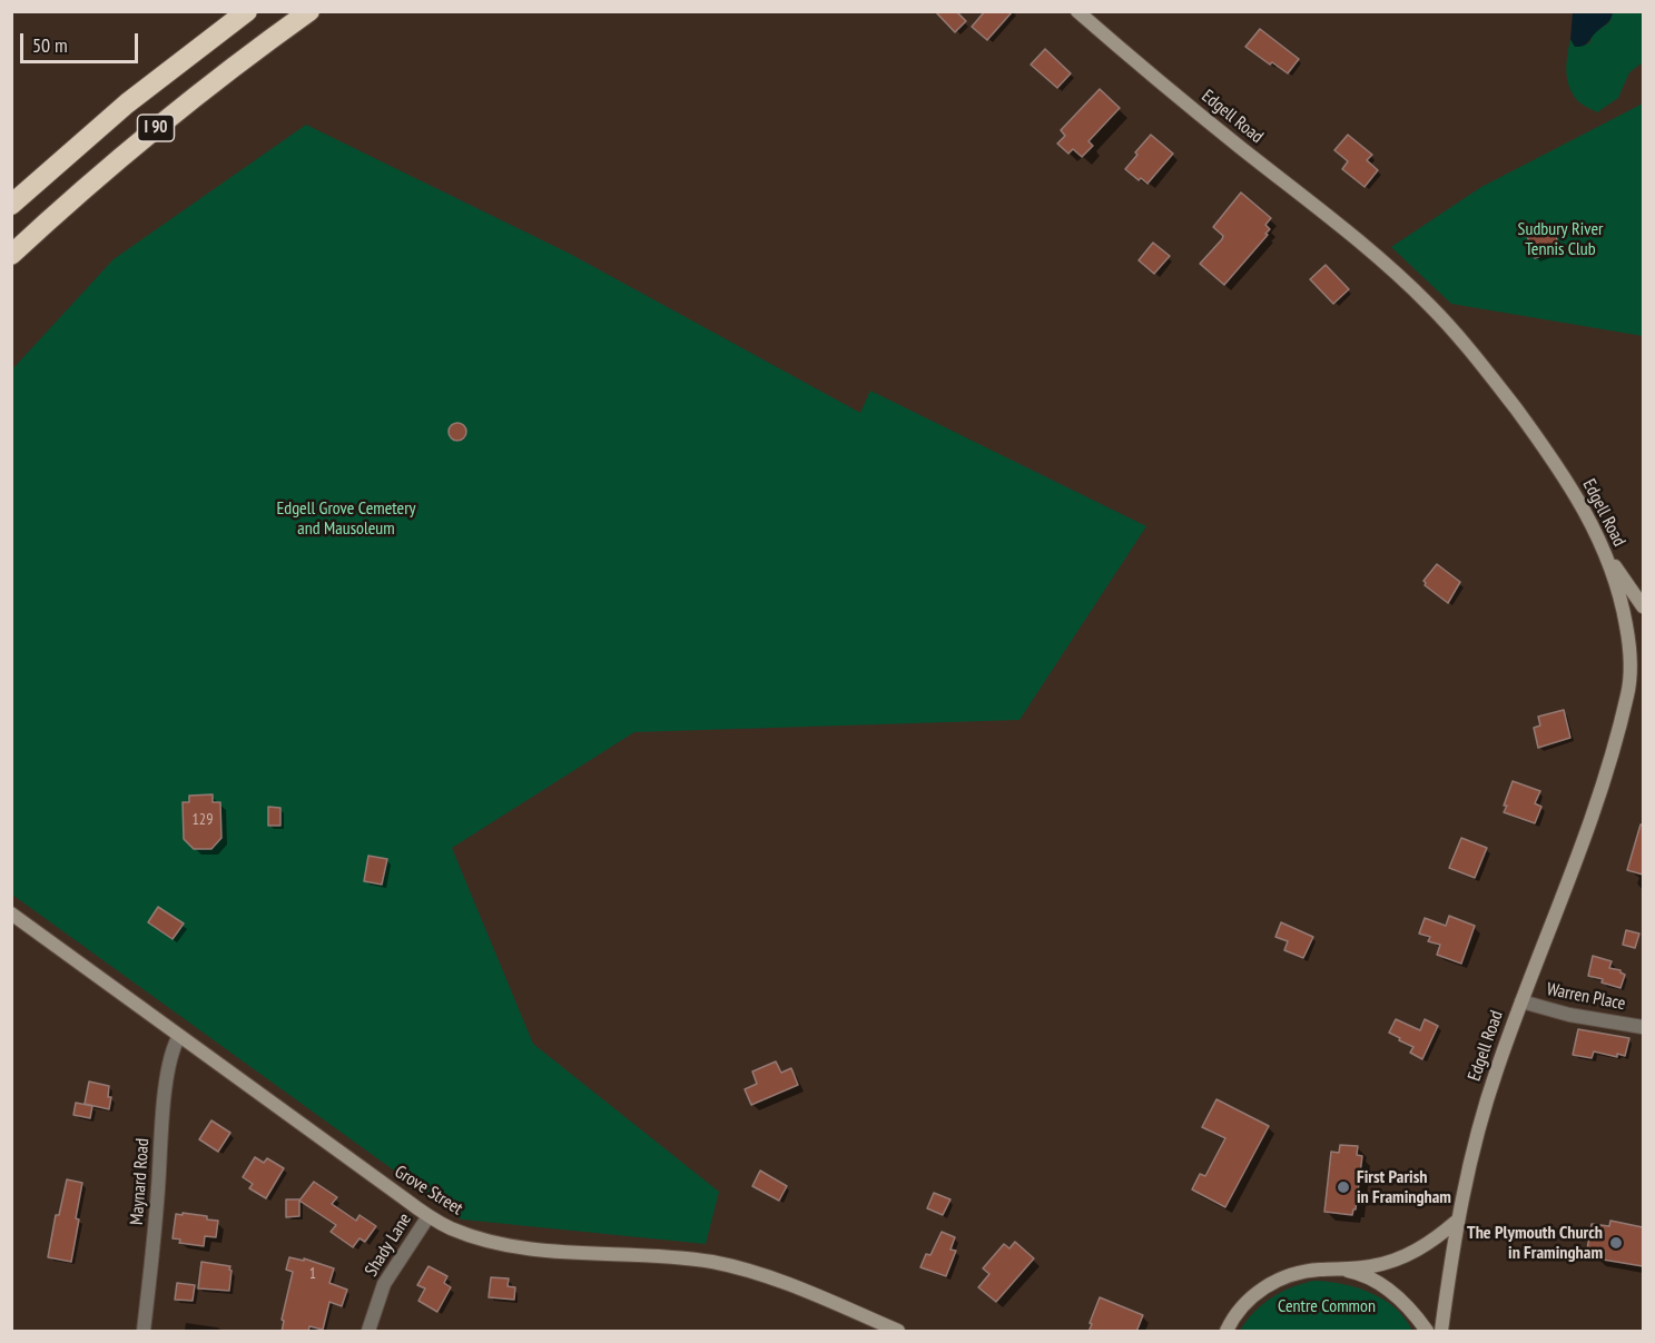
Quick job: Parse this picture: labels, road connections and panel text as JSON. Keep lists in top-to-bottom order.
{
  "streets": {
    "highway": ["I 90"],
    "main road": ["Edgell Road", "Grove Street"],
    "street": ["Warren Place", "Maynard Road", "Shady Lane"]
  },
  "crossings": [
    ["Edgell Road", "Warren Place"],
    ["Maynard Road", "Grove Street"],
    ["Grove Street", "Shady Lane"]
  ],
  "parks": ["Sudbury River Tennis Club", "Edgell Grove Cemetery and Mausoleum", "Centre Common"],
  "places": ["First Parish in Framingham", "The Plymouth Church in Framingham"],
  "house_numbers": ["129", "1"],
  "scale_bar": "50 m"
}
